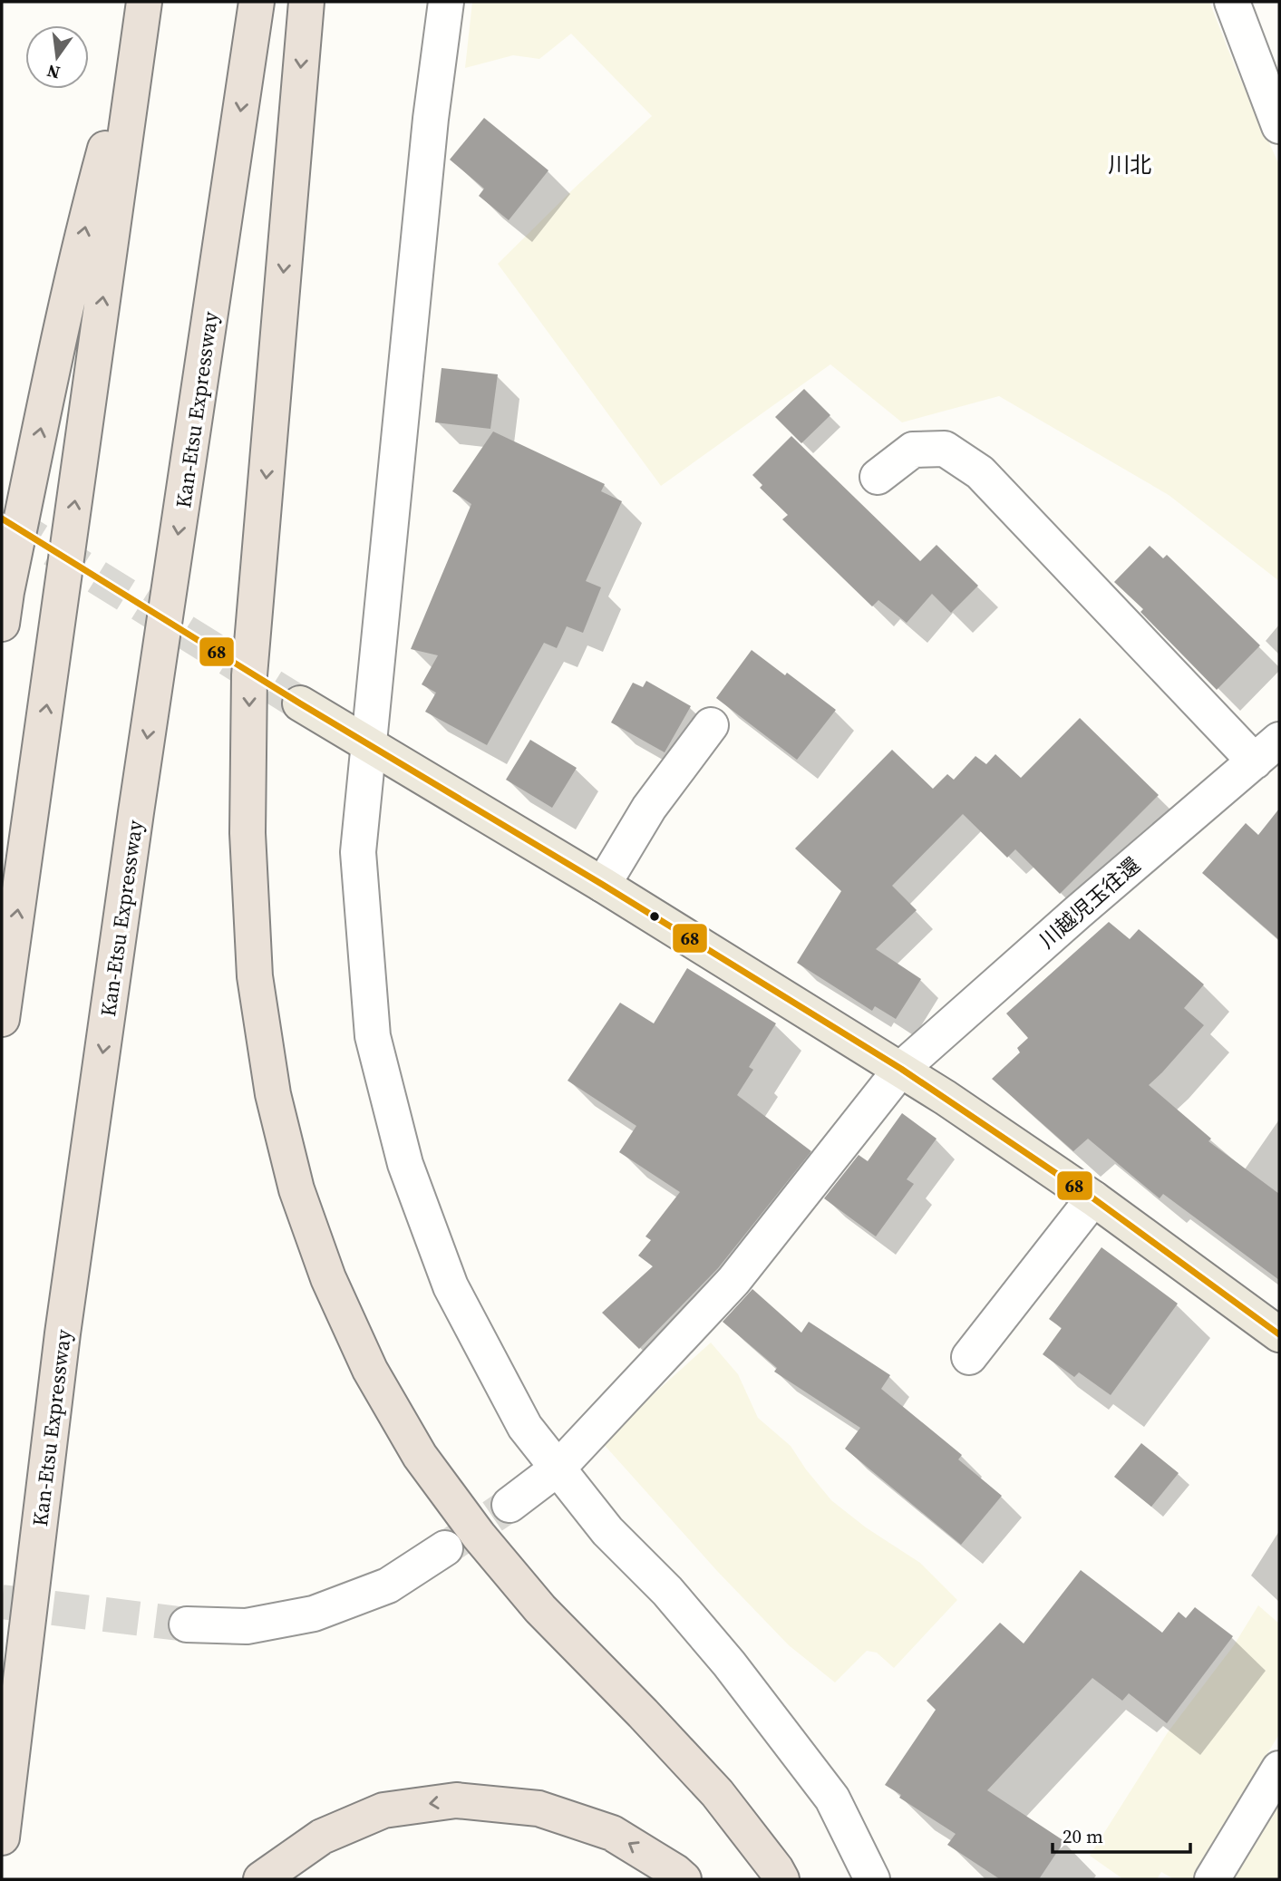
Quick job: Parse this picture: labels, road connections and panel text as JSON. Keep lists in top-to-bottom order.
{
  "streets": {
    "highway": ["Kan-Etsu Expressway"],
    "street": ["川越児玉往還"]
  },
  "districts": ["川北"],
  "lines": ["transit line 68"],
  "scale_bar": "20 m",
  "north": "bottom"
}
